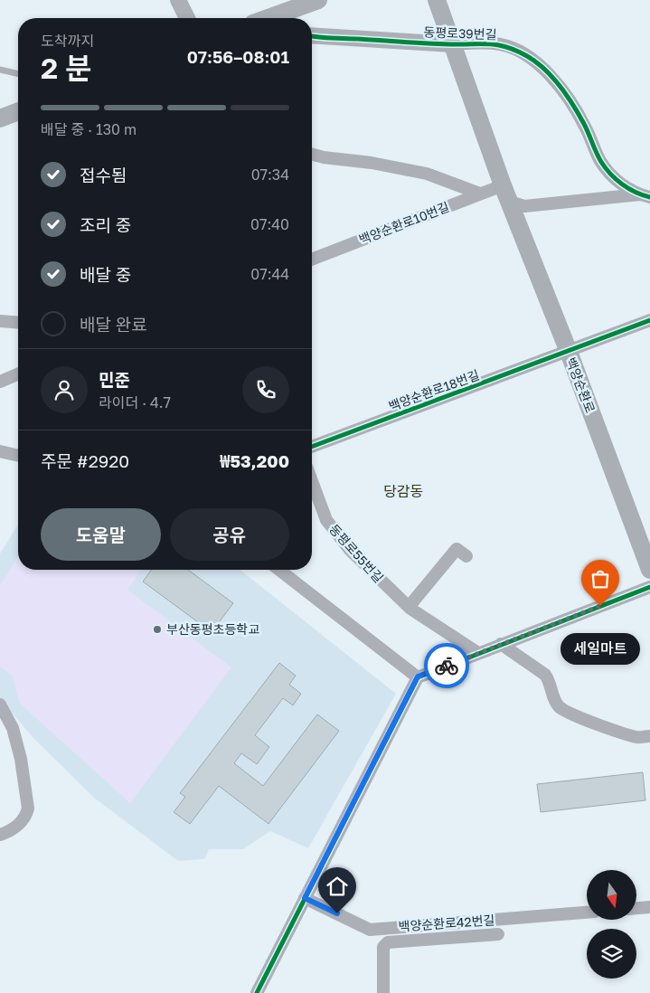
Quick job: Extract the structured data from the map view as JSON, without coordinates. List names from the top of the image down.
{
  "streets": {
    "main road": ["백양순환로"],
    "street": [
      "동평로39번길",
      "백양순환로10번길",
      "백양순환로18번길",
      "동평로55번길",
      "백양순환로42번길"
    ]
  },
  "crossings": [
    ["동평로39번길", "백양순환로"],
    ["백양순환로10번길", "백양순환로"],
    ["백양순환로", "백양순환로18번길"]
  ],
  "districts": ["당감동"],
  "places": ["세일마트", "부산동평초등학교"],
  "north": "bottom",
  "page": {
    "heading": ["2 분", "도착까지", "07:56–08:01"],
    "panel": [
      "민준",
      "라이더 · 4.7",
      "주문 #2920",
      "₩53,200"
    ],
    "bar": "배달 중 · 130 m",
    "list": [
      ["접수됨", "07:34"],
      ["조리 중", "07:40"],
      ["배달 중", "07:44"],
      "배달 완료"
    ],
    "buttons": ["도움말", "공유"],
    "bubble": "세일마트"
  }
}
